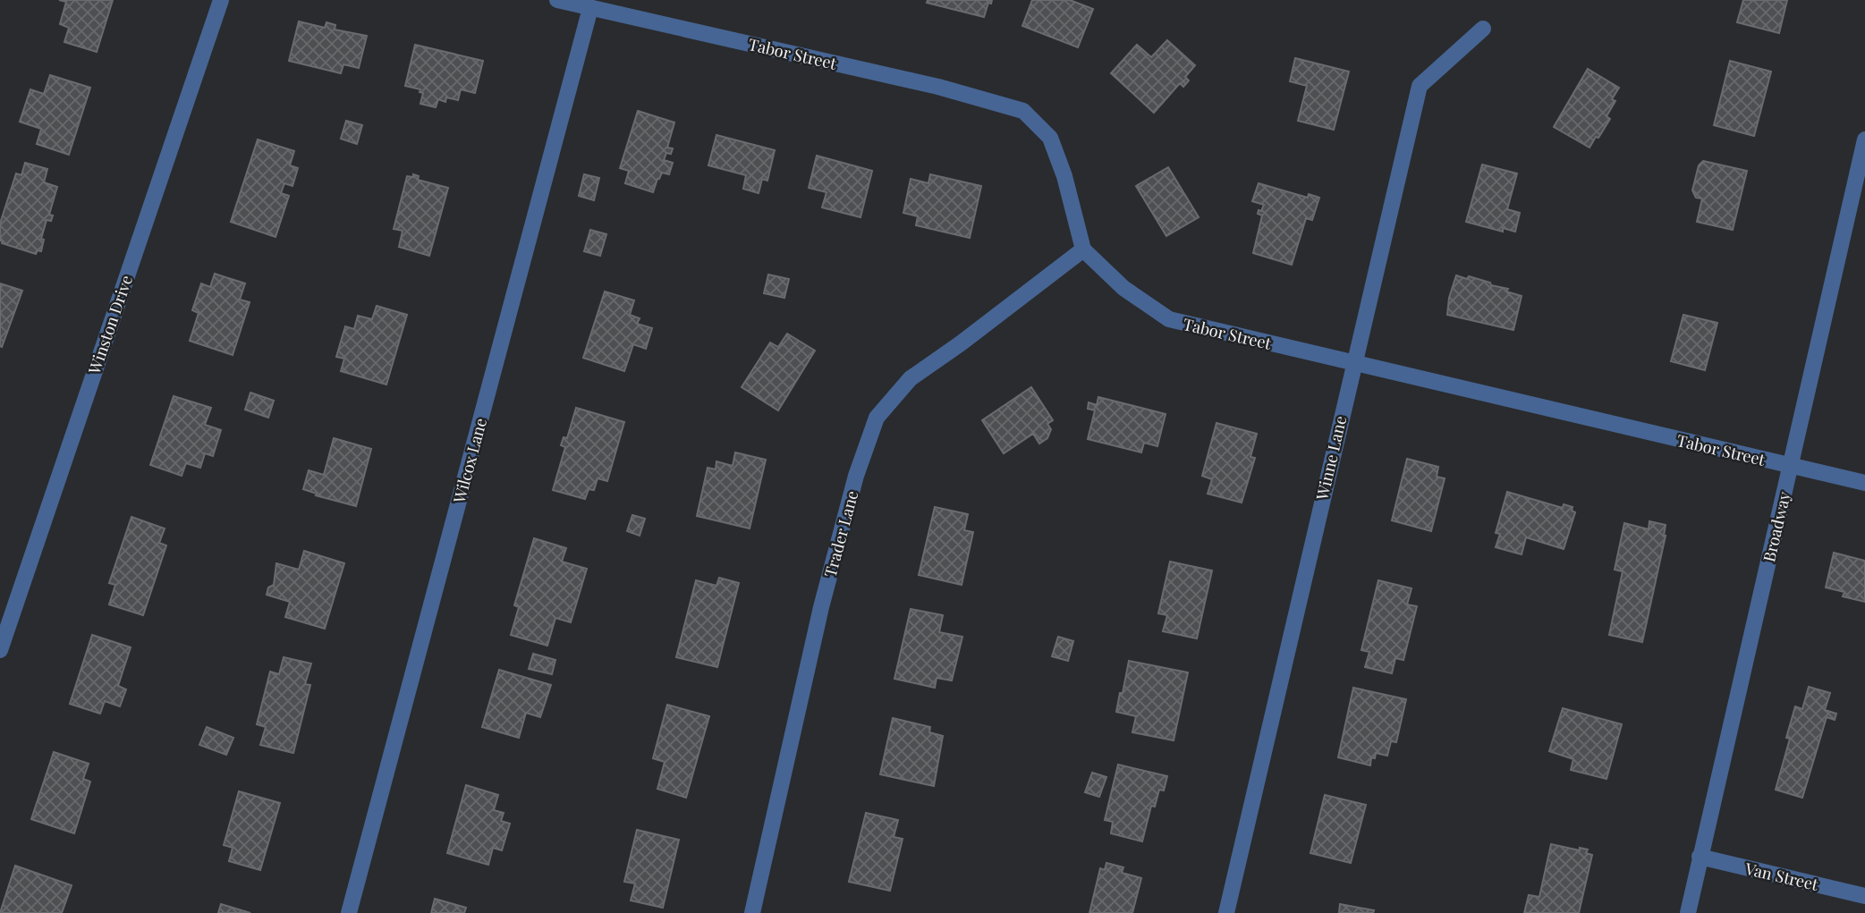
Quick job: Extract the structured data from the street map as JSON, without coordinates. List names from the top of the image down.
{
  "streets": {
    "street": [
      "Tabor Street",
      "Winston Drive",
      "Winne Lane",
      "Wilcox Lane",
      "Broadway",
      "Trader Lane",
      "Van Street"
    ]
  },
  "crossings": [
    ["Tabor Street", "Winne Lane"],
    ["Tabor Street", "Wilcox Lane"],
    ["Tabor Street", "Broadway"],
    ["Tabor Street", "Trader Lane"],
    ["Broadway", "Van Street"]
  ]
}
